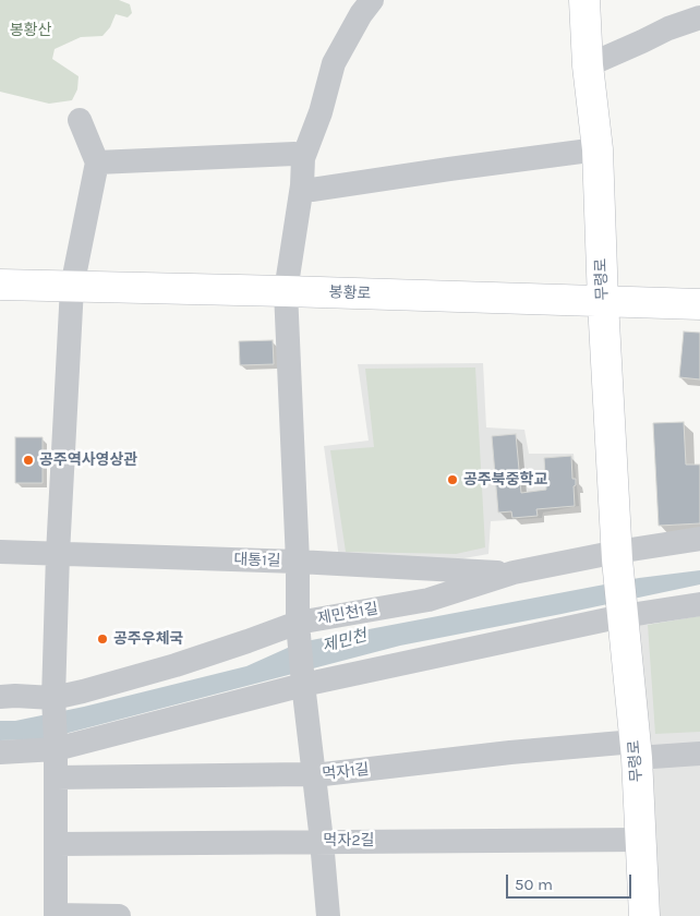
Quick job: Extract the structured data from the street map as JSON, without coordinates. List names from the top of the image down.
{
  "streets": {
    "main road": ["무령로", "봉황로"],
    "street": [
      "대통1길",
      "제민천1길",
      "먹자1길",
      "먹자2길"
    ]
  },
  "crossings": [
    ["무령로", "봉황로"],
    ["무령로", "제민천1길"],
    ["무령로", "먹자1길"],
    ["무령로", "먹자2길"],
    ["대통1길", "제민천1길"]
  ],
  "water": ["제민천"],
  "parks": ["봉황산"],
  "places": ["공주역사영상관", "공주북중학교", "공주우체국"],
  "scale_bar": "50 m"
}
